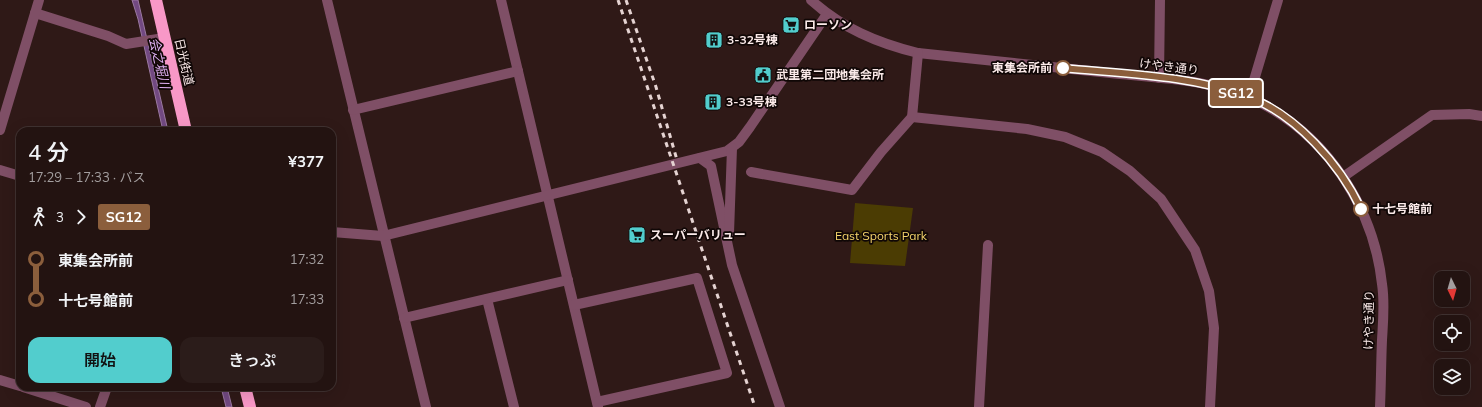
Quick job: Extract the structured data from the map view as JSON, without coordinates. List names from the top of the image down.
{
  "streets": {
    "highway": ["日光街道"],
    "street": ["けやき通り"]
  },
  "water": ["会之堀川"],
  "parks": ["East Sports Park"],
  "places": {
    "supermarket": ["ローソン", "スーパーバリュー"],
    "building": ["3-32号棟", "3-33号棟"],
    "other": ["東集会所前", "十七号館前"],
    "public building": ["武里第二団地集会所"]
  },
  "lines": ["bus line SG12"],
  "north": "bottom",
  "page": {
    "on_map": "SG12",
    "heading": ["4 分", "17:29 – 17:33 · バス", "¥377"],
    "legs": ["3", "SG12"],
    "list": [
      {
        "name": "東集会所前",
        "value": "17:32"
      },
      {
        "name": "十七号館前",
        "value": "17:33"
      }
    ],
    "buttons": ["開始", "きっぷ"]
  }
}
